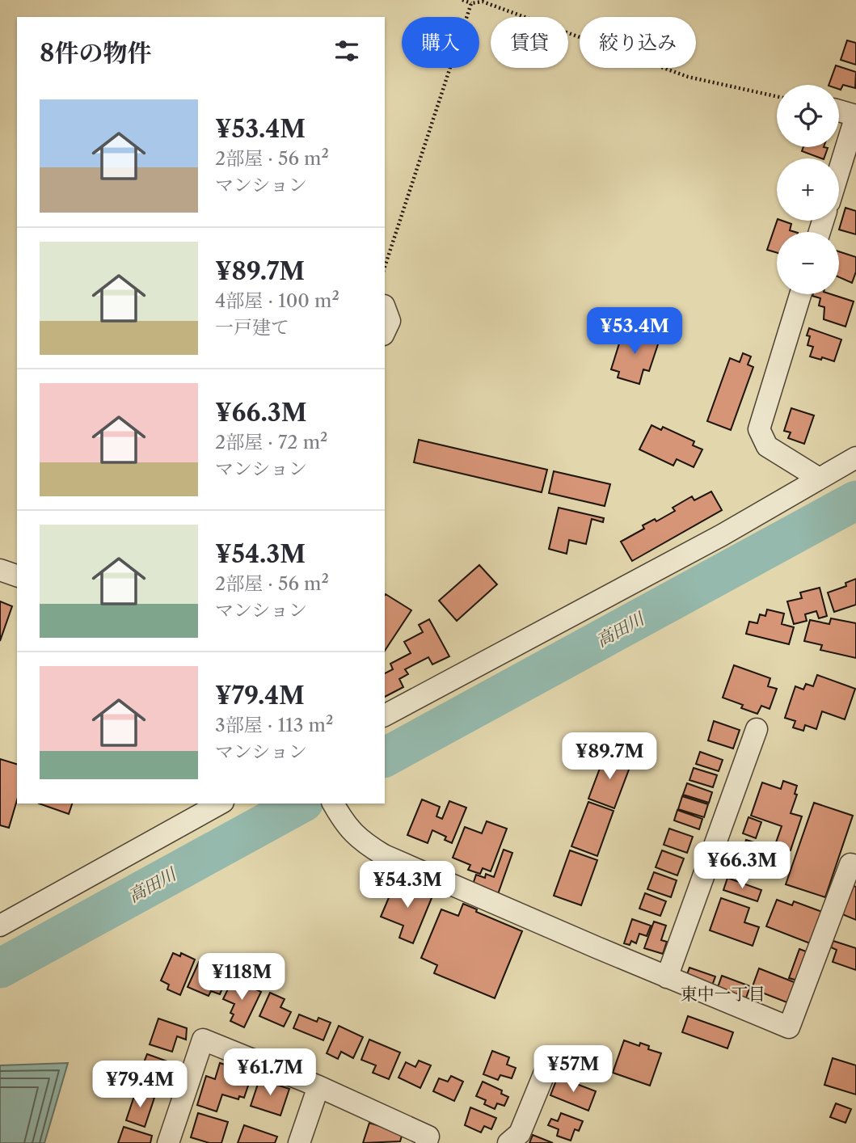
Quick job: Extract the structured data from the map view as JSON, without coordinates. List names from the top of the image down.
{
  "districts": ["東中一丁目"],
  "water": ["高田川"],
  "page": {
    "chip": ["購入", "賃貸", "絞り込み"],
    "heading": "8件の物件",
    "map_buttons": ["+", "−"],
    "list": [
      {
        "name": "¥53.4M",
        "note": "2部屋 · 56 m² · マンション"
      },
      {
        "name": "¥89.7M",
        "note": "4部屋 · 100 m² · 一戸建て"
      },
      {
        "name": "¥66.3M",
        "note": "2部屋 · 72 m² · マンション"
      },
      {
        "name": "¥54.3M",
        "note": "2部屋 · 56 m² · マンション"
      },
      {
        "name": "¥79.4M",
        "note": "3部屋 · 113 m² · マンション"
      }
    ],
    "price": [
      "¥53.4M",
      "¥89.7M",
      "¥66.3M",
      "¥54.3M",
      "¥118M",
      "¥57M",
      "¥61.7M",
      "¥79.4M"
    ]
  }
}
